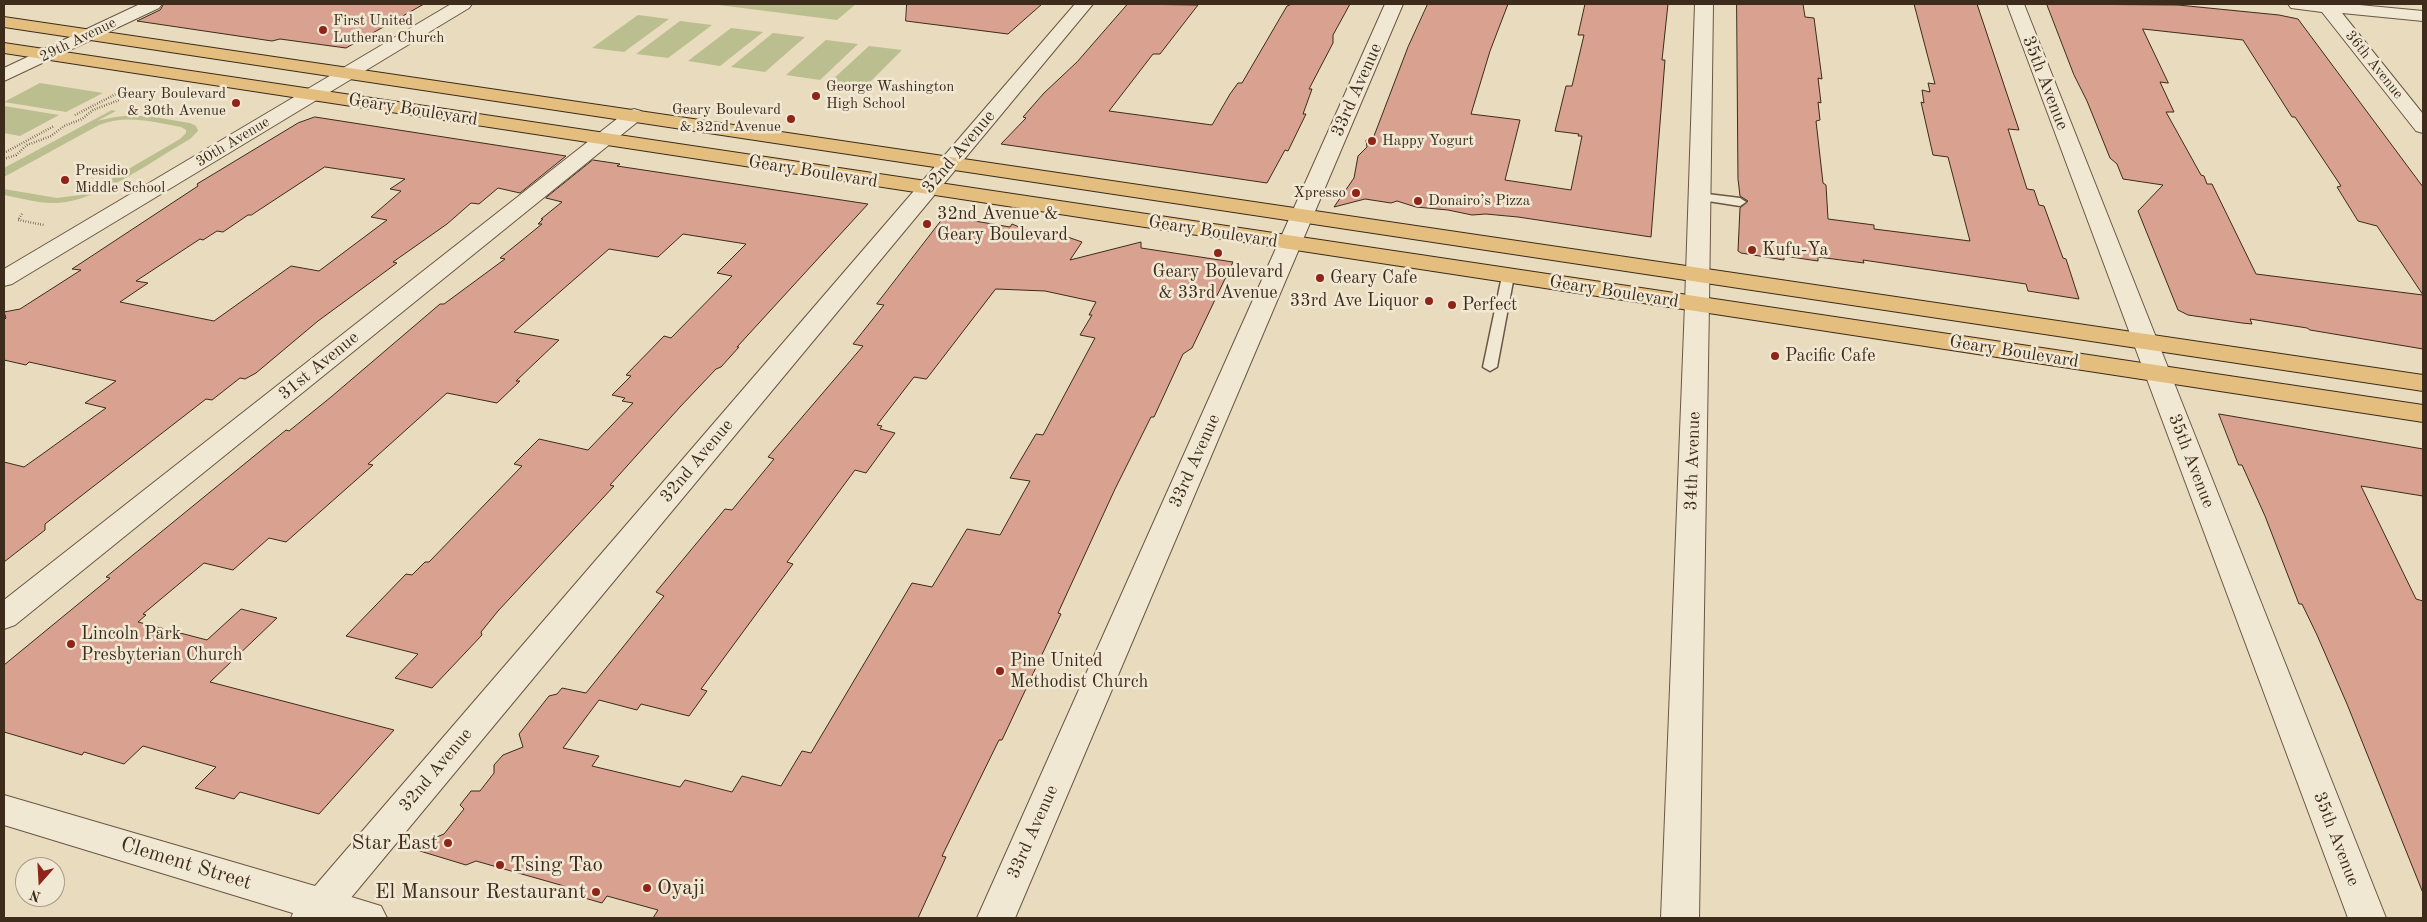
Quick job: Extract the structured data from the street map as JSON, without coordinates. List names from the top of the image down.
{
  "streets": {
    "main road": ["Geary Boulevard"],
    "street": [
      "29th Avenue",
      "36th Avenue",
      "35th Avenue",
      "33rd Avenue",
      "30th Avenue",
      "32nd Avenue",
      "31st Avenue",
      "34th Avenue",
      "Clement Street"
    ]
  },
  "crossings": [
    ["29th Avenue", "Geary Boulevard"],
    ["35th Avenue", "Geary Boulevard"],
    ["33rd Avenue", "Geary Boulevard"],
    ["Geary Boulevard", "30th Avenue"],
    ["Geary Boulevard", "32nd Avenue"],
    ["Geary Boulevard", "31st Avenue"],
    ["Geary Boulevard", "34th Avenue"],
    ["32nd Avenue", "Clement Street"]
  ],
  "places": [
    "First United Lutheran Church",
    "George Washington High School",
    "Geary Boulevard & 30th Avenue",
    "Geary Boulevard & 32nd Avenue",
    "Happy Yogurt",
    "Presidio Middle School",
    "Xpresso",
    "Donairo’s Pizza",
    "32nd Avenue & Geary Boulevard",
    "Kufu-Ya",
    "Geary Boulevard & 33rd Avenue",
    "Geary Cafe",
    "33rd Ave Liquor",
    "Perfect",
    "Pacific Cafe",
    "Lincoln Park Presbyterian Church",
    "Pine United Methodist Church",
    "Star East",
    "Tsing Tao",
    "Oyaji",
    "El Mansour Restaurant"
  ],
  "north": "bottom"
}
